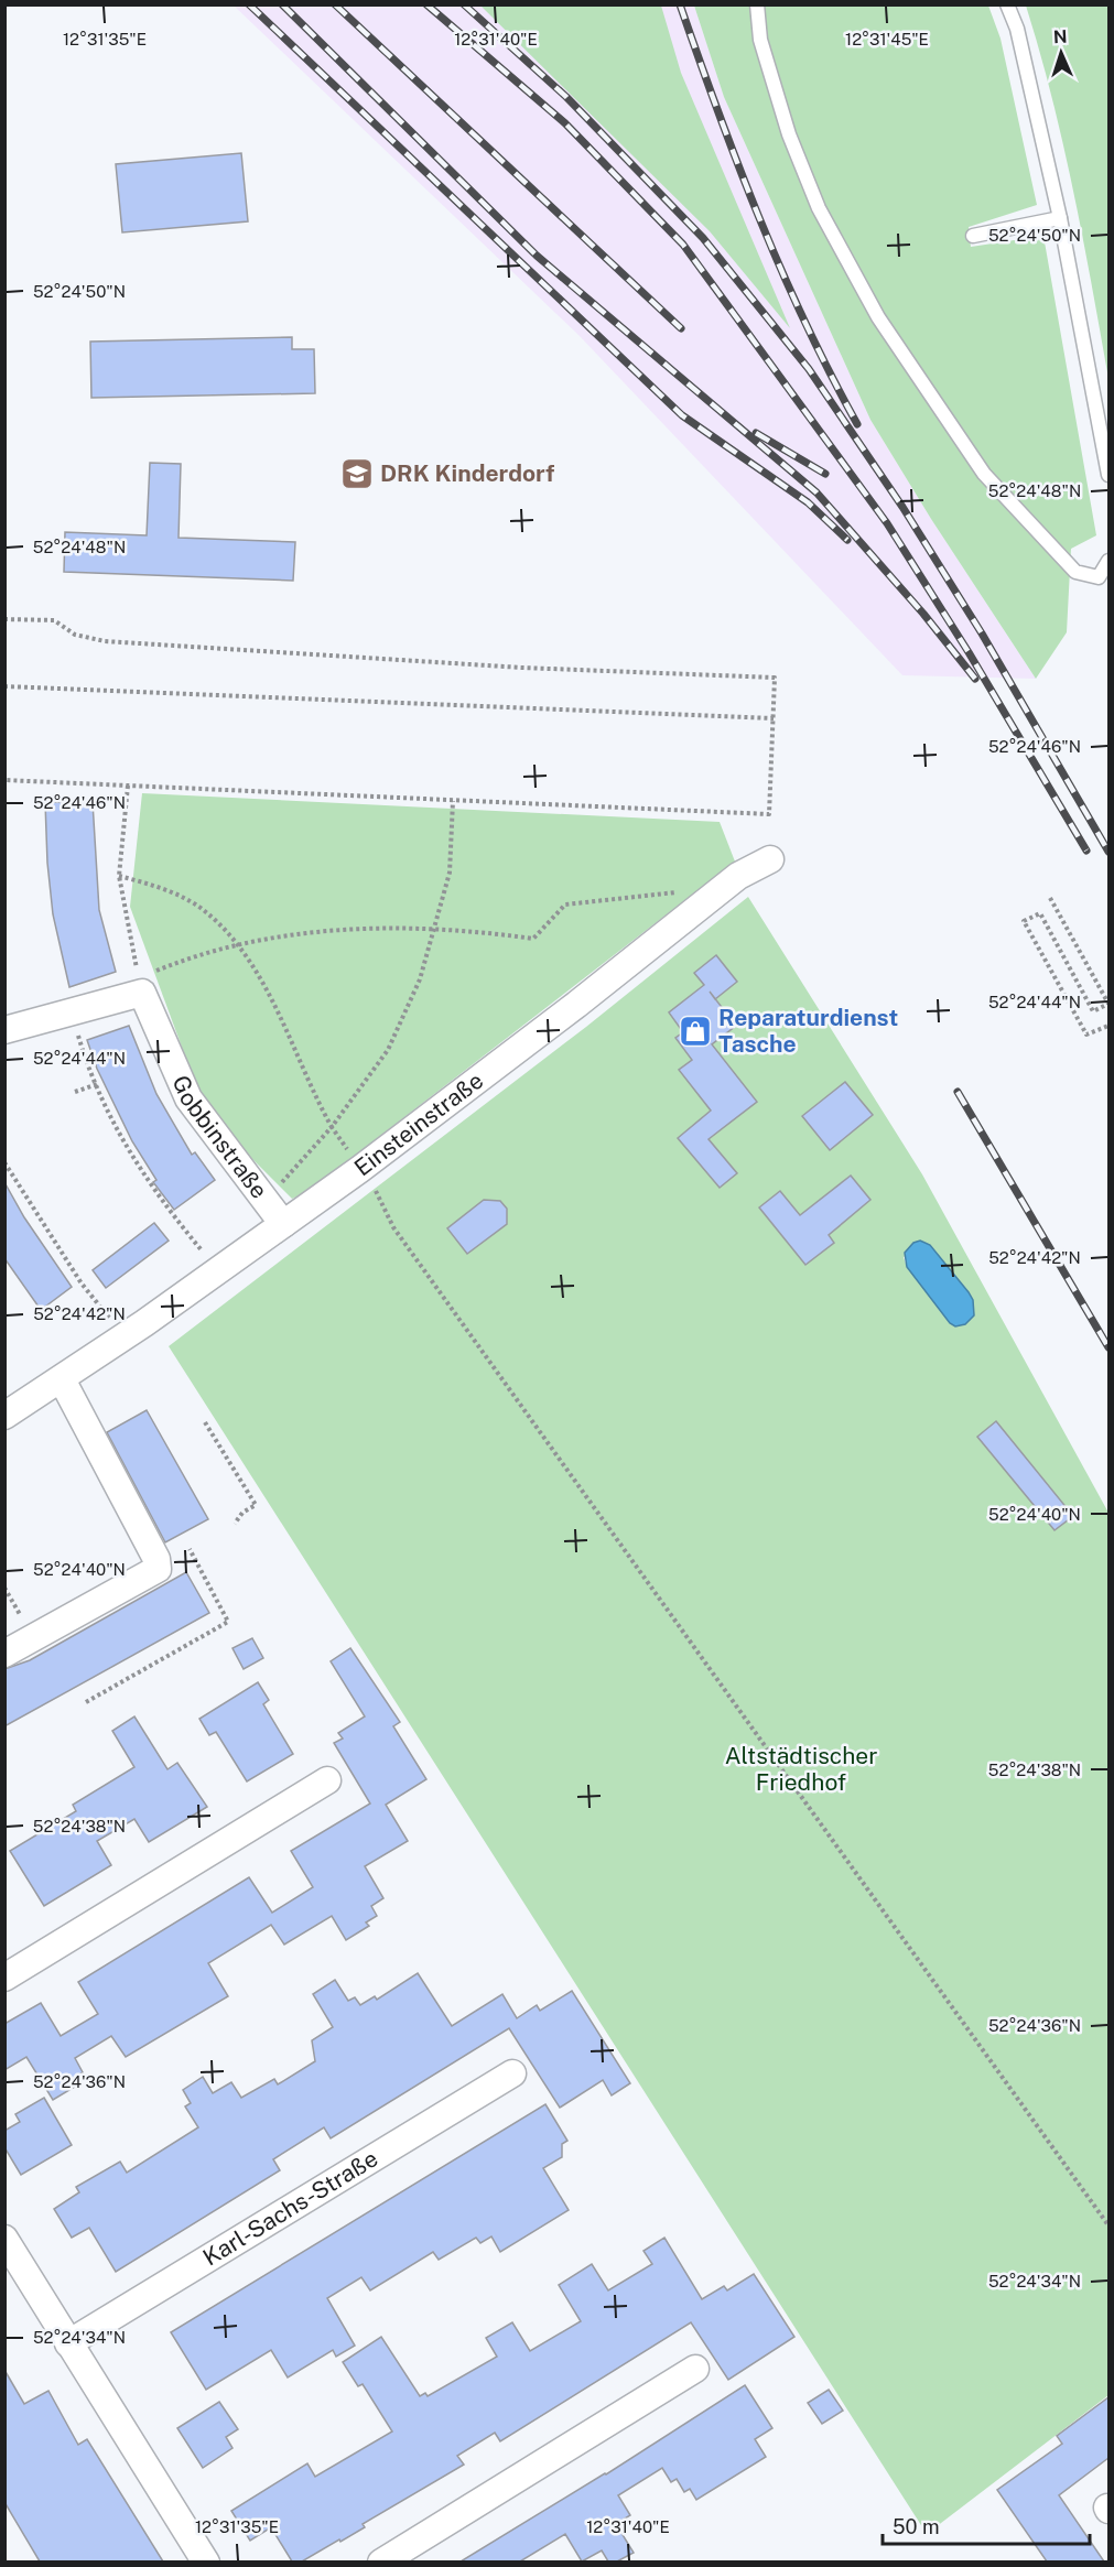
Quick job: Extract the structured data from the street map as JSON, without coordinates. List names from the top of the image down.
{
  "streets": {
    "street": ["Einsteinstraße", "Gobbinstraße", "Karl-Sachs-Straße"]
  },
  "crossings": [
    ["Einsteinstraße", "Gobbinstraße"]
  ],
  "parks": ["Altstädtischer Friedhof"],
  "places": {
    "school or university": ["DRK Kinderdorf"],
    "shop": ["Reparaturdienst Tasche"]
  },
  "scale_bar": "50 m",
  "north": "top",
  "coordinates": [
    "12°31'35\"E",
    "12°31'40\"E",
    "12°31'45\"E",
    "52°24'50\"N",
    "52°24'48\"N",
    "52°24'46\"N",
    "52°24'44\"N",
    "52°24'42\"N",
    "52°24'40\"N",
    "52°24'38\"N",
    "52°24'36\"N",
    "52°24'34\"N"
  ]
}
